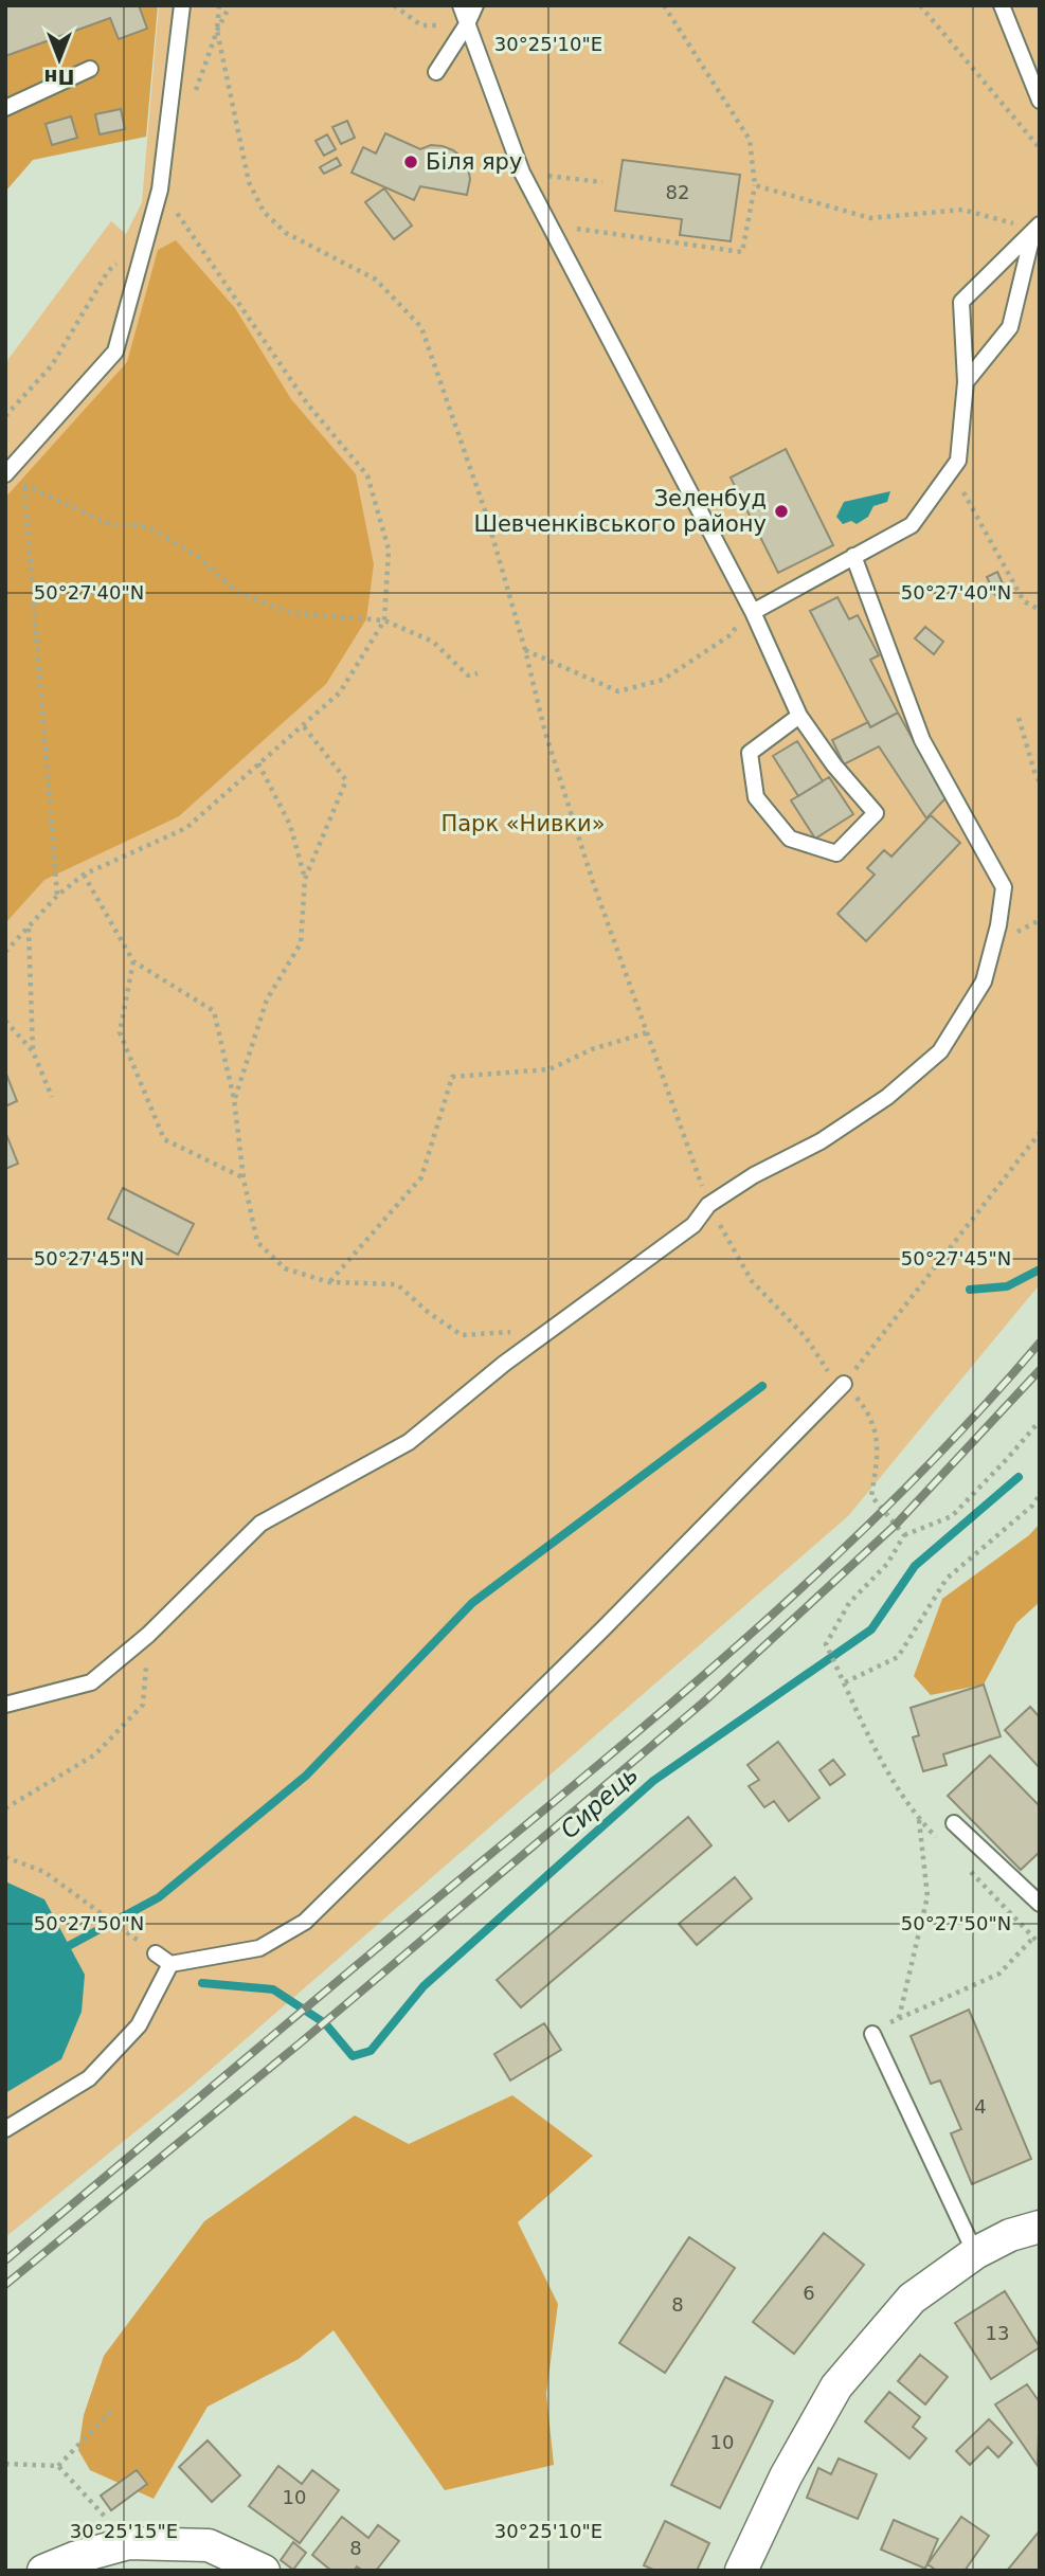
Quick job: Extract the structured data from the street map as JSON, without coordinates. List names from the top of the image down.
{
  "water": ["Сирець"],
  "parks": ["Парк «Нивки»"],
  "places": ["Біля яру", "Зеленбуд Шевченківського району"],
  "house_numbers": [
    "82",
    "4",
    "6",
    "8",
    "13",
    "10",
    "10",
    "8"
  ],
  "north": "bottom",
  "coordinates": [
    "30°25'10\"E",
    "50°27'40\"N",
    "50°27'45\"N",
    "50°27'50\"N",
    "30°25'15\"E"
  ]
}
